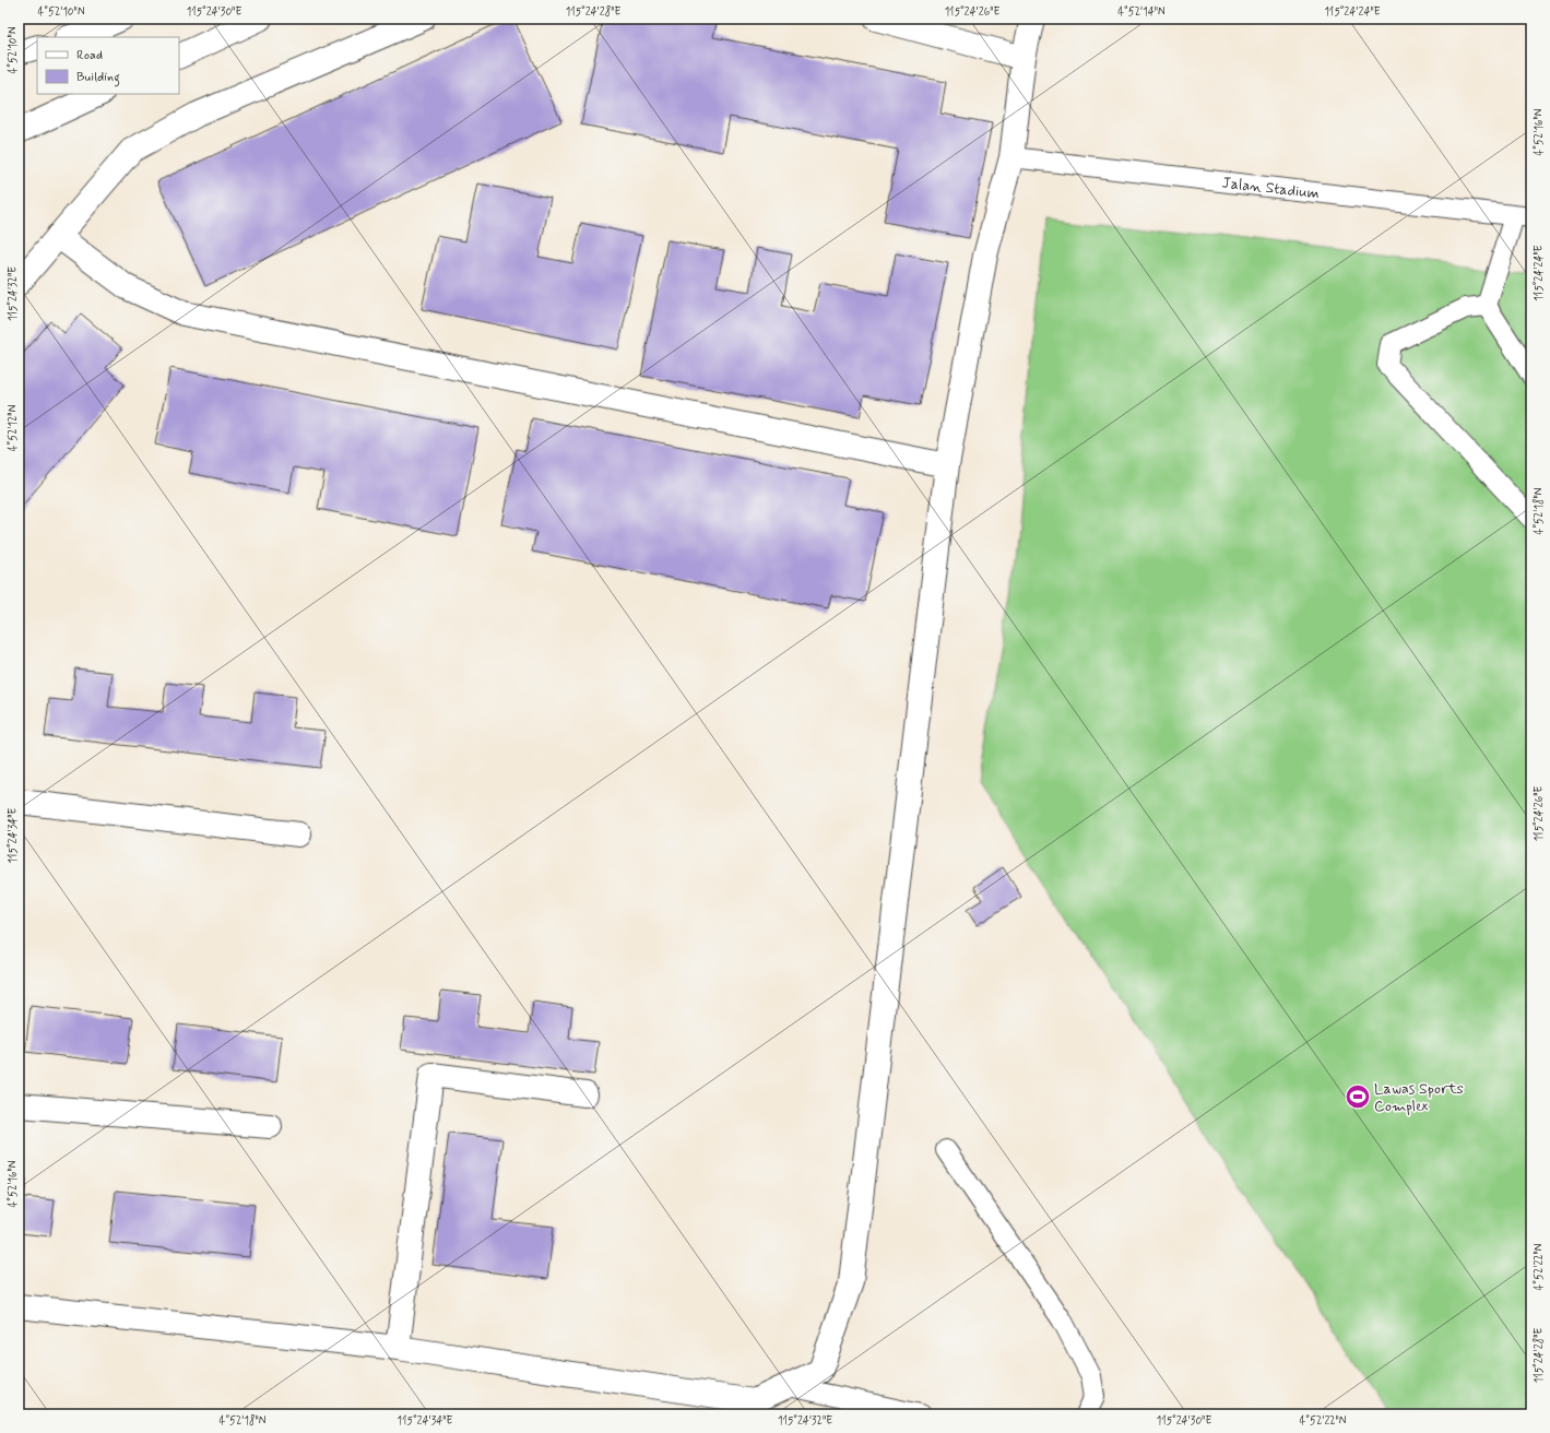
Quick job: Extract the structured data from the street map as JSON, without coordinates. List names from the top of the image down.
{
  "streets": {
    "lane": ["Jalan Stadium"]
  },
  "places": {
    "sports": ["Lawas Sports Complex"]
  },
  "legend": ["Road", "Building"],
  "coordinates": [
    "4°52'10\"N",
    "115°24'30\"E",
    "115°24'28\"E",
    "115°24'26\"E",
    "4°52'14\"N",
    "115°24'24\"E",
    "4°52'16\"N",
    "115°24'32\"E",
    "4°52'12\"N",
    "4°52'18\"N",
    "115°24'34\"E",
    "4°52'22\"N"
  ]
}
